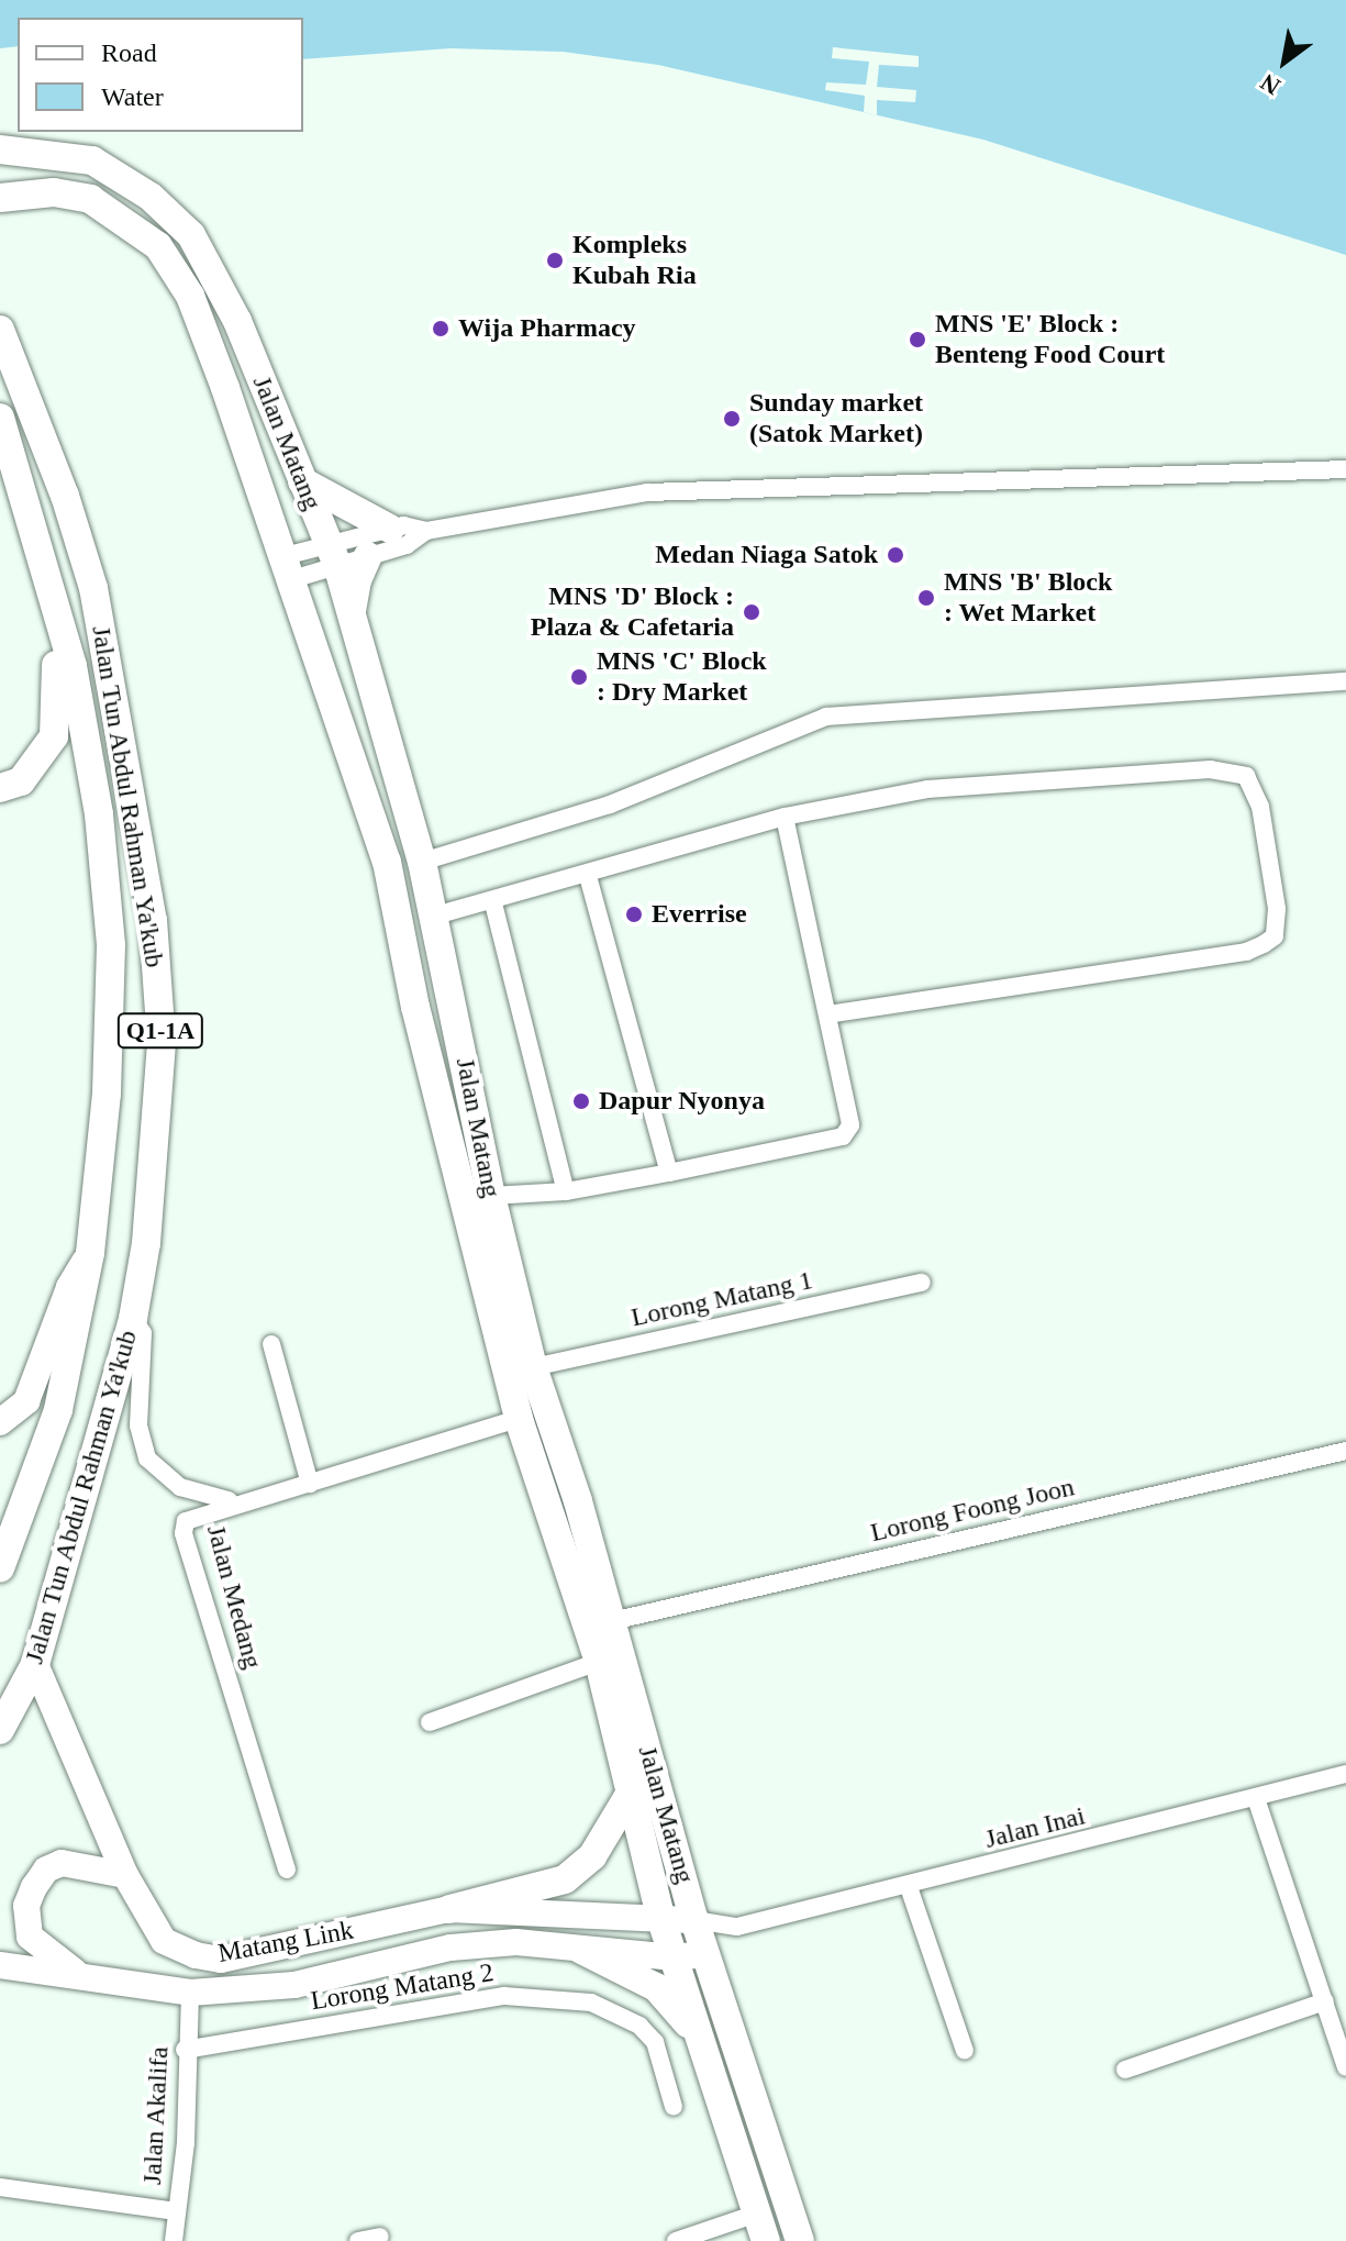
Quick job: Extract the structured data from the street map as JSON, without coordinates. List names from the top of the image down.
{
  "streets": {
    "main road": ["Jalan Matang", "Jalan Tun Abdul Rahman Ya'kub", "Q1-1A"],
    "street": [
      "Lorong Matang 1",
      "Lorong Foong Joon",
      "Jalan Medang",
      "Jalan Inai",
      "Matang Link",
      "Lorong Matang 2",
      "Jalan Akalifa"
    ]
  },
  "crossings": [
    ["Jalan Matang", "Lorong Matang 1"],
    ["Jalan Matang", "Lorong Foong Joon"],
    ["Jalan Matang", "Jalan Medang"],
    ["Jalan Matang", "Matang Link"],
    ["Jalan Tun Abdul Rahman Ya'kub", "Matang Link"],
    ["Matang Link", "Jalan Akalifa"],
    ["Lorong Matang 2", "Jalan Akalifa"]
  ],
  "places": [
    "Kompleks Kubah Ria",
    "Wija Pharmacy",
    "MNS 'E' Block : Benteng Food Court",
    "Sunday market (Satok Market)",
    "Medan Niaga Satok",
    "MNS 'B' Block : Wet Market",
    "MNS 'D' Block : Plaza & Cafetaria",
    "MNS 'C' Block : Dry Market",
    "Everrise",
    "Dapur Nyonya"
  ],
  "legend": ["Road", "Water"],
  "north": "bottom left"
}
